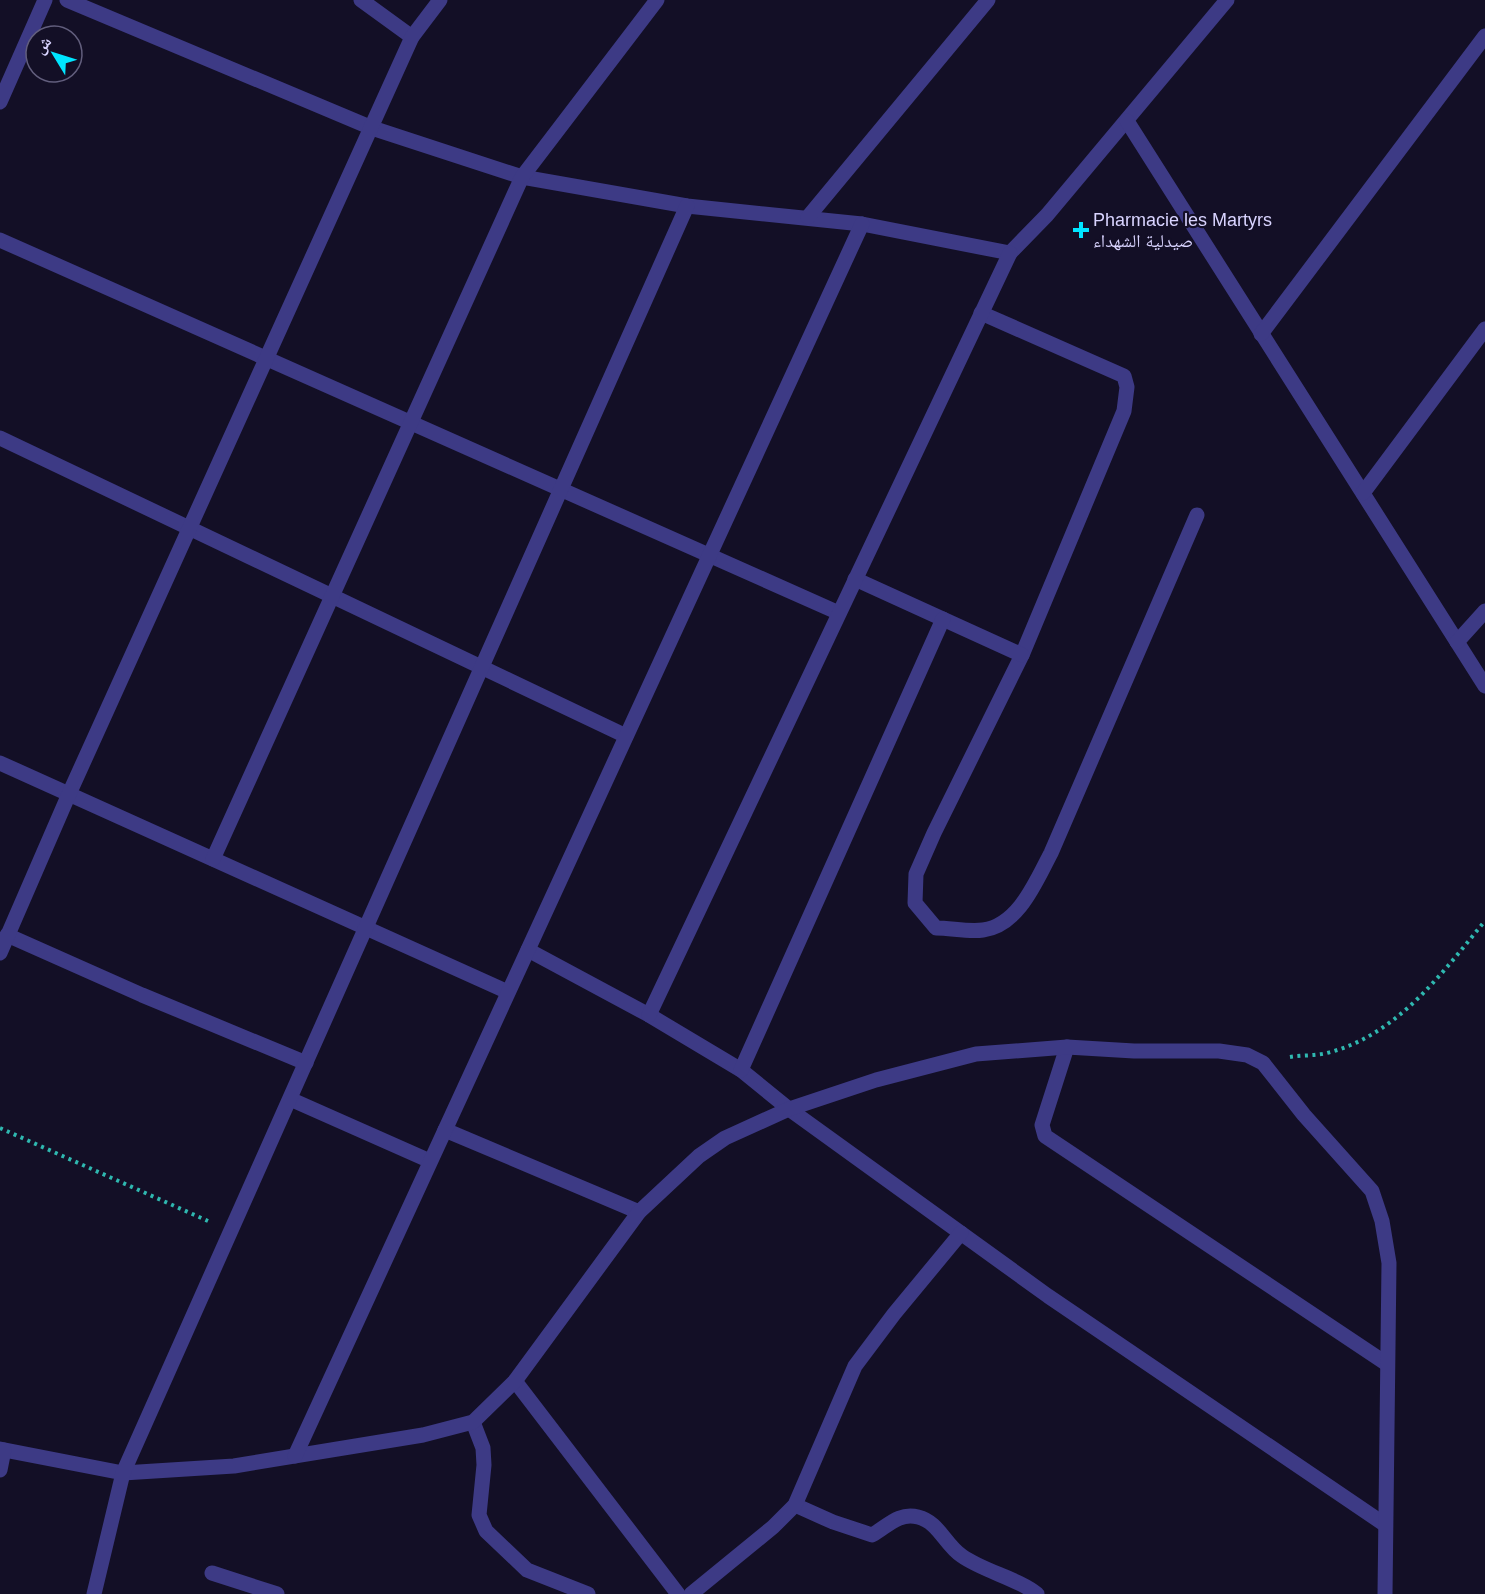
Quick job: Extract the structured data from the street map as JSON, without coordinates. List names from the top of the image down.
{
  "places": {
    "health": ["Pharmacie les Martyrs صيدلية الشهداء"]
  },
  "north": "top left"
}
